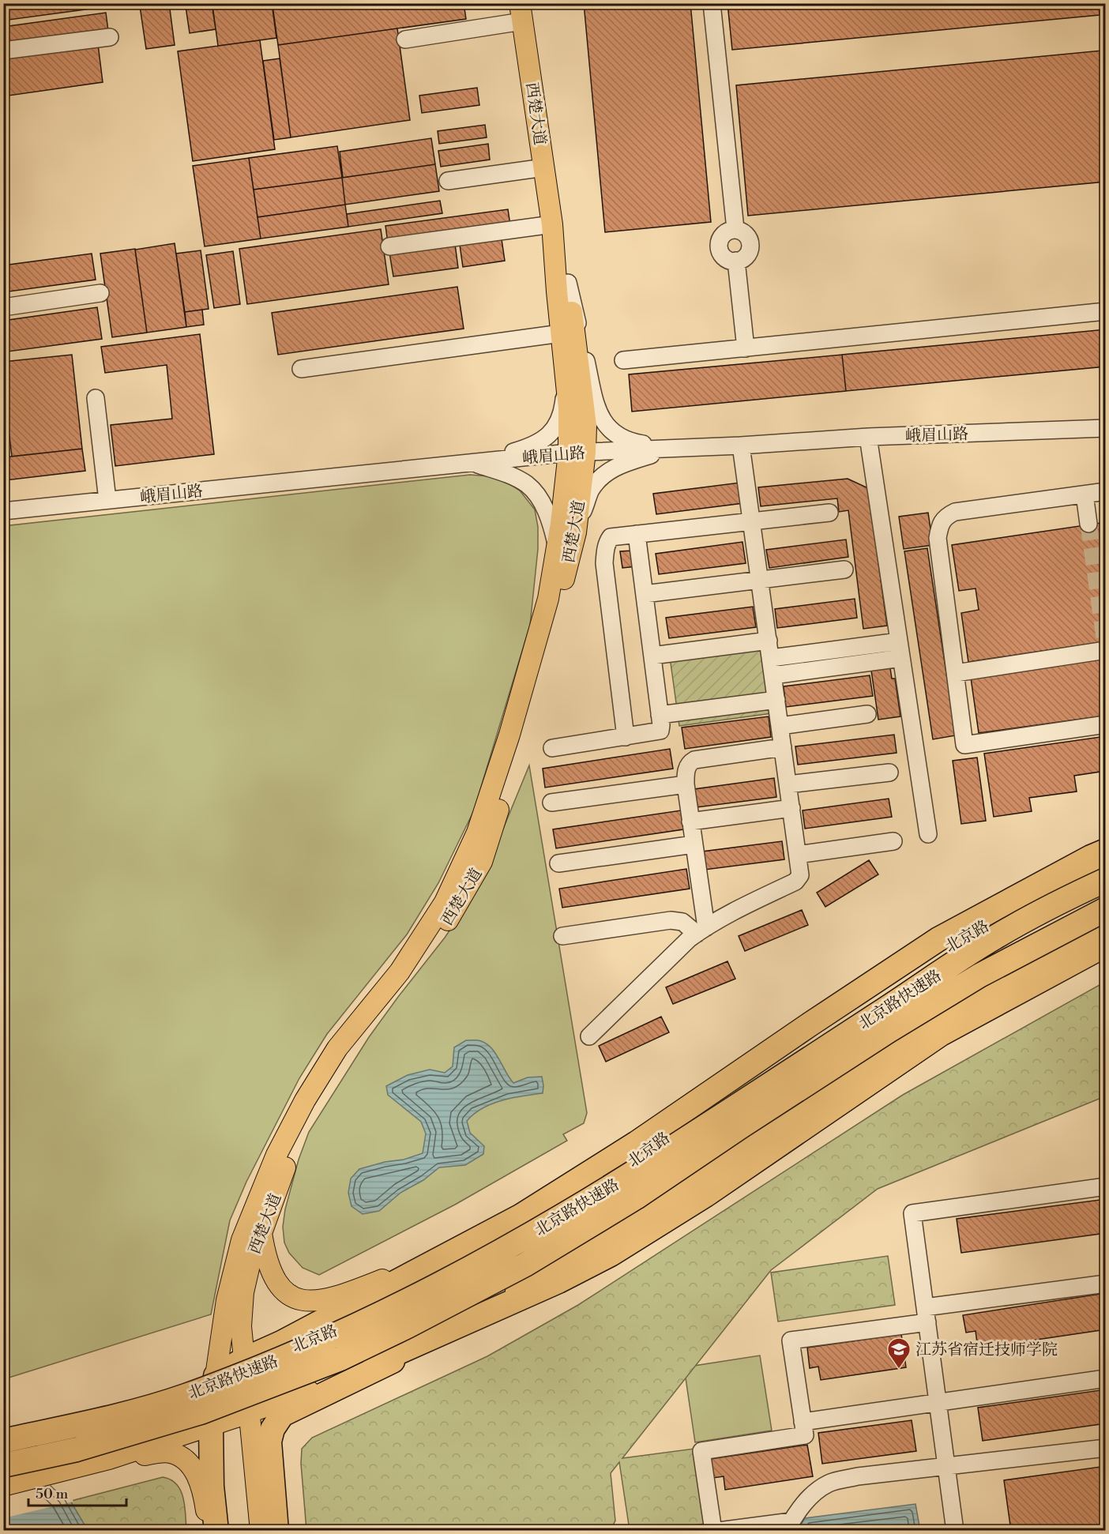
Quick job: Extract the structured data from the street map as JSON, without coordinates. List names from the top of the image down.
{
  "streets": {
    "highway": ["西楚大道", "北京路快速路"],
    "main road": ["北京路"],
    "street": ["峨眉山路"]
  },
  "crossings": [
    ["西楚大道", "峨眉山路"],
    ["西楚大道", "北京路"]
  ],
  "places": {
    "school or university": ["江苏省宿迁技师学院"]
  },
  "scale_bar": "50 m"
}
